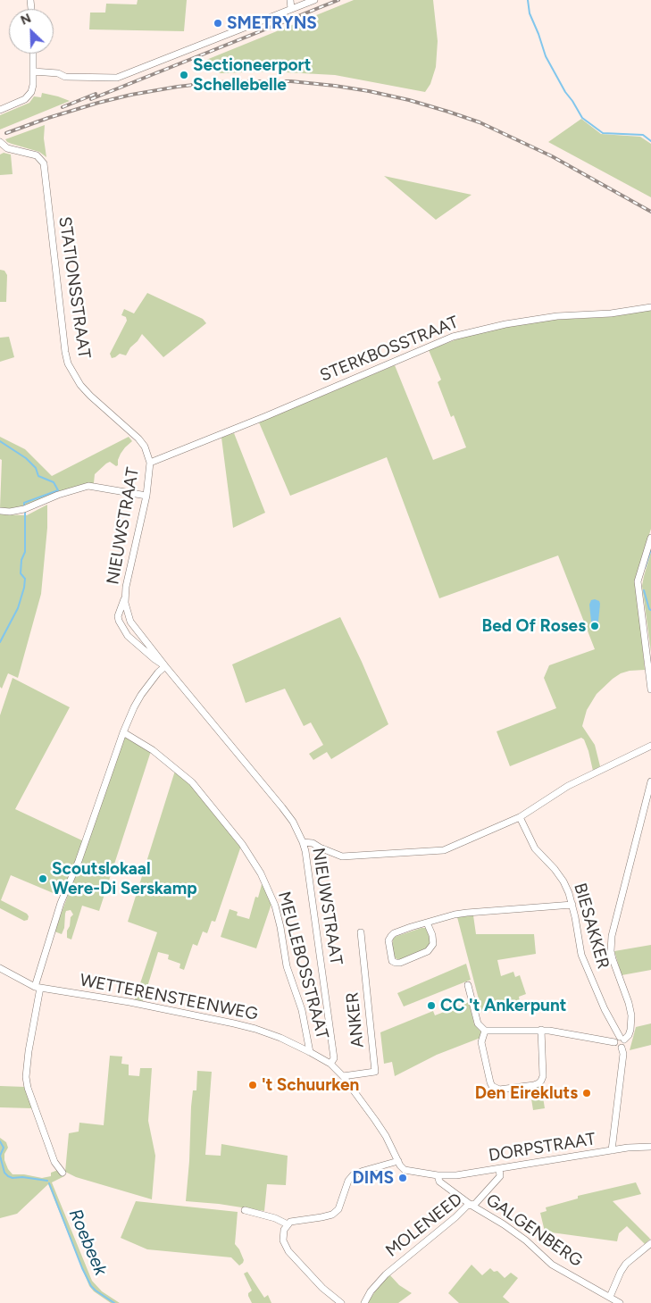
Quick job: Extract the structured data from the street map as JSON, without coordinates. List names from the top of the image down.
{
  "streets": {
    "street": [
      "STATIONSSTRAAT",
      "STERKBOSSTRAAT",
      "NIEUWSTRAAT",
      "BIESAKKER",
      "MEULEBOSSTRAAT",
      "WETTERENSTEENWEG",
      "ANKER",
      "DORPSTRAAT",
      "MOLENEED",
      "GALGENBERG"
    ]
  },
  "crossings": [
    ["STATIONSSTRAAT", "STERKBOSSTRAAT"],
    ["STATIONSSTRAAT", "NIEUWSTRAAT"],
    ["STERKBOSSTRAAT", "NIEUWSTRAAT"],
    ["NIEUWSTRAAT", "WETTERENSTEENWEG"],
    ["NIEUWSTRAAT", "ANKER"],
    ["MEULEBOSSTRAAT", "WETTERENSTEENWEG"],
    ["WETTERENSTEENWEG", "ANKER"],
    ["ANKER", "DORPSTRAAT"],
    ["ANKER", "GALGENBERG"],
    ["DORPSTRAAT", "MOLENEED"],
    ["DORPSTRAAT", "GALGENBERG"],
    ["MOLENEED", "GALGENBERG"]
  ],
  "water": ["Roebeek"],
  "places": [
    "SMETRYNS",
    "Sectioneerport Schellebelle",
    "Bed Of Roses",
    "Scoutslokaal Were-Di Serskamp",
    "CC 't Ankerpunt",
    "'t Schuurken",
    "Den Eirekluts",
    "DIMS"
  ],
  "north": "top left"
}
